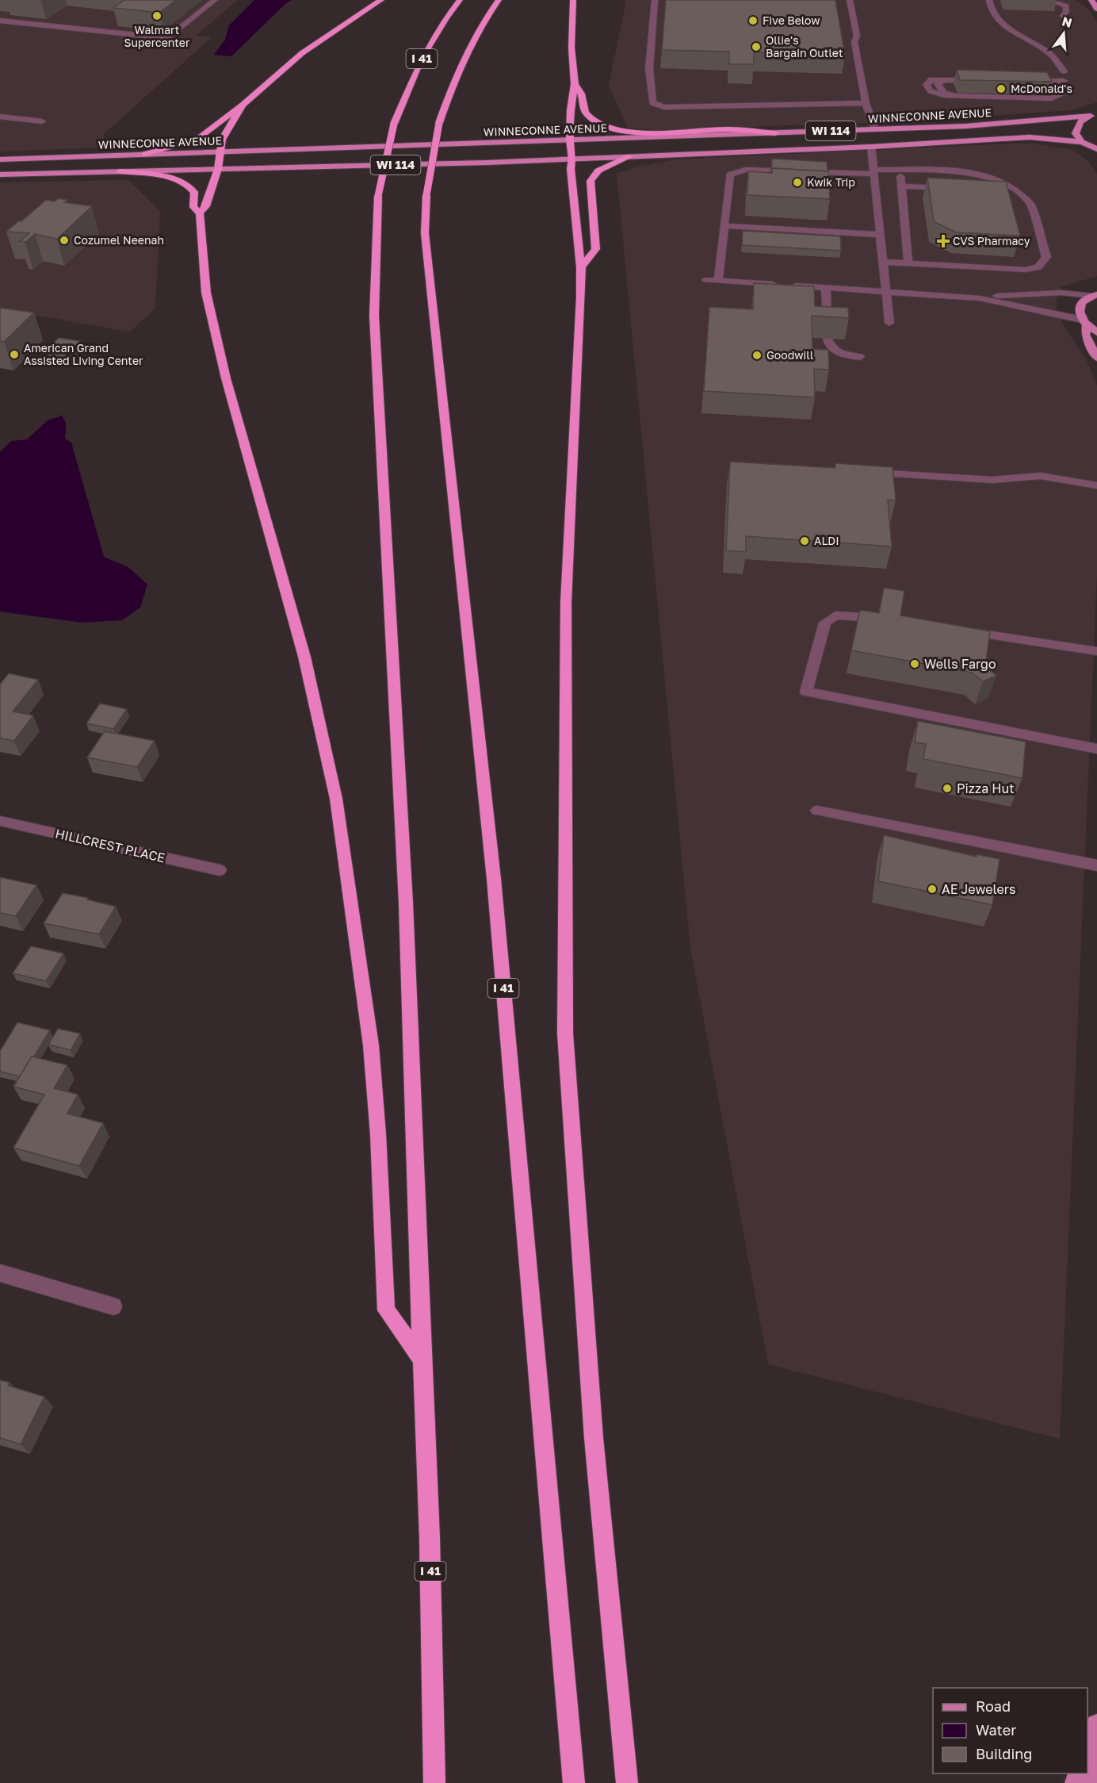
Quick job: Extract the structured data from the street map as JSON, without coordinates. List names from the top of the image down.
{
  "streets": {
    "highway": ["I 41"],
    "main road": ["WINNECONNE AVENUE", "WI 114"],
    "street": ["HILLCREST PLACE"]
  },
  "places": {
    "other": [
      "Walmart Supercenter",
      "Five Below",
      "Ollie's Bargain Outlet",
      "McDonald's",
      "Kwik Trip",
      "Cozumel Neenah",
      "American Grand Assisted Living Center",
      "Goodwill",
      "ALDI",
      "Wells Fargo",
      "Pizza Hut",
      "AE Jewelers"
    ],
    "health": ["CVS Pharmacy"]
  },
  "legend": ["Road", "Water", "Building"],
  "north": "top"
}
